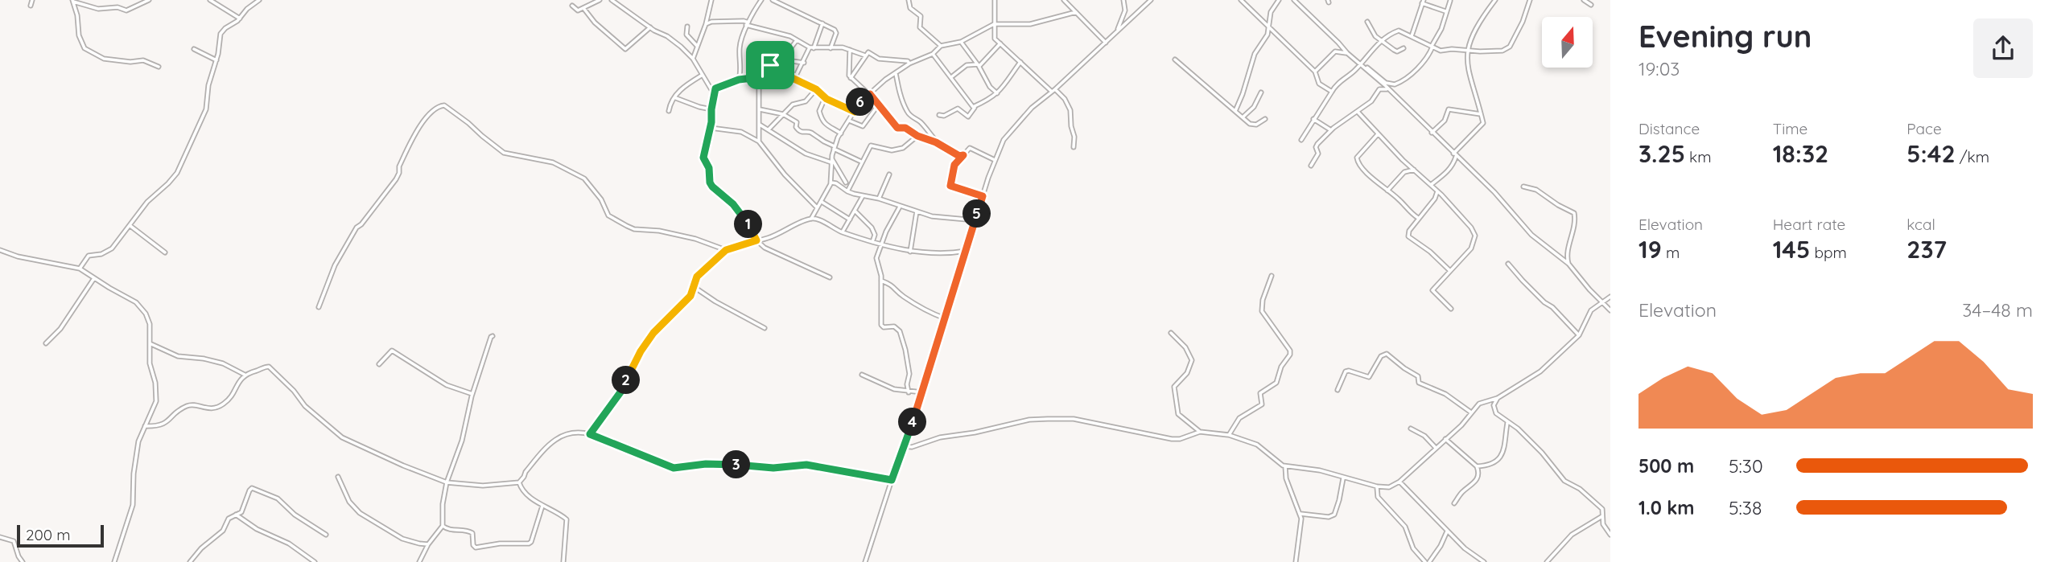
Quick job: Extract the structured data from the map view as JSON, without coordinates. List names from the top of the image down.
{
  "scale_bar": "200 m",
  "north": "top",
  "page": {
    "heading": ["Evening run", "19:03"],
    "pins": [
      "6",
      "5",
      "1",
      "2",
      "4",
      "3"
    ],
    "stats": [
      ["Distance", "3.25 km"],
      ["Time", "18:32"],
      ["Pace", "5:42 /km"],
      ["Elevation", "19 m"],
      ["Heart rate", "145 bpm"],
      ["kcal", "237"]
    ],
    "chart": ["Elevation", "34–48 m"],
    "list": [
      {
        "name": "500 m",
        "note": "5:30"
      },
      {
        "name": "1.0 km",
        "note": "5:38"
      }
    ],
    "scale": "200 m"
  }
}
